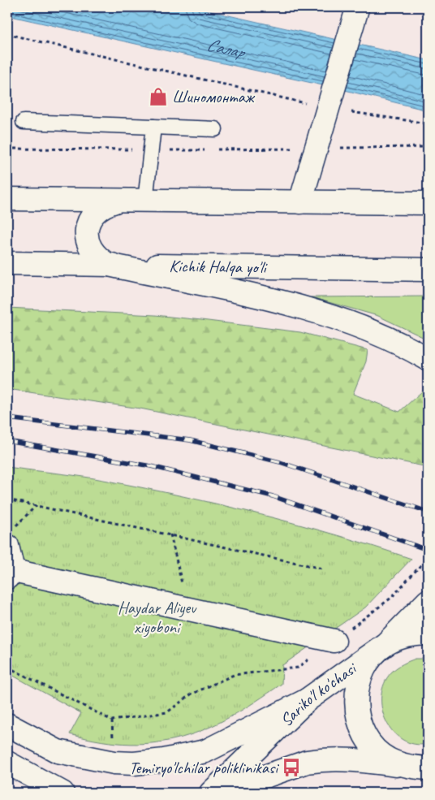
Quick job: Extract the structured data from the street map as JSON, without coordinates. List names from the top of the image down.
{
  "streets": {
    "main road": ["Kichik Halqa yo'li", "Sariko'l ko'chasi"]
  },
  "water": ["Салар"],
  "parks": ["Haydar Aliyev xiyoboni"],
  "places": {
    "shop": ["Шиномонтаж"],
    "bus stop": ["Temiryo'lchilar poliklinikasi"]
  }
}
